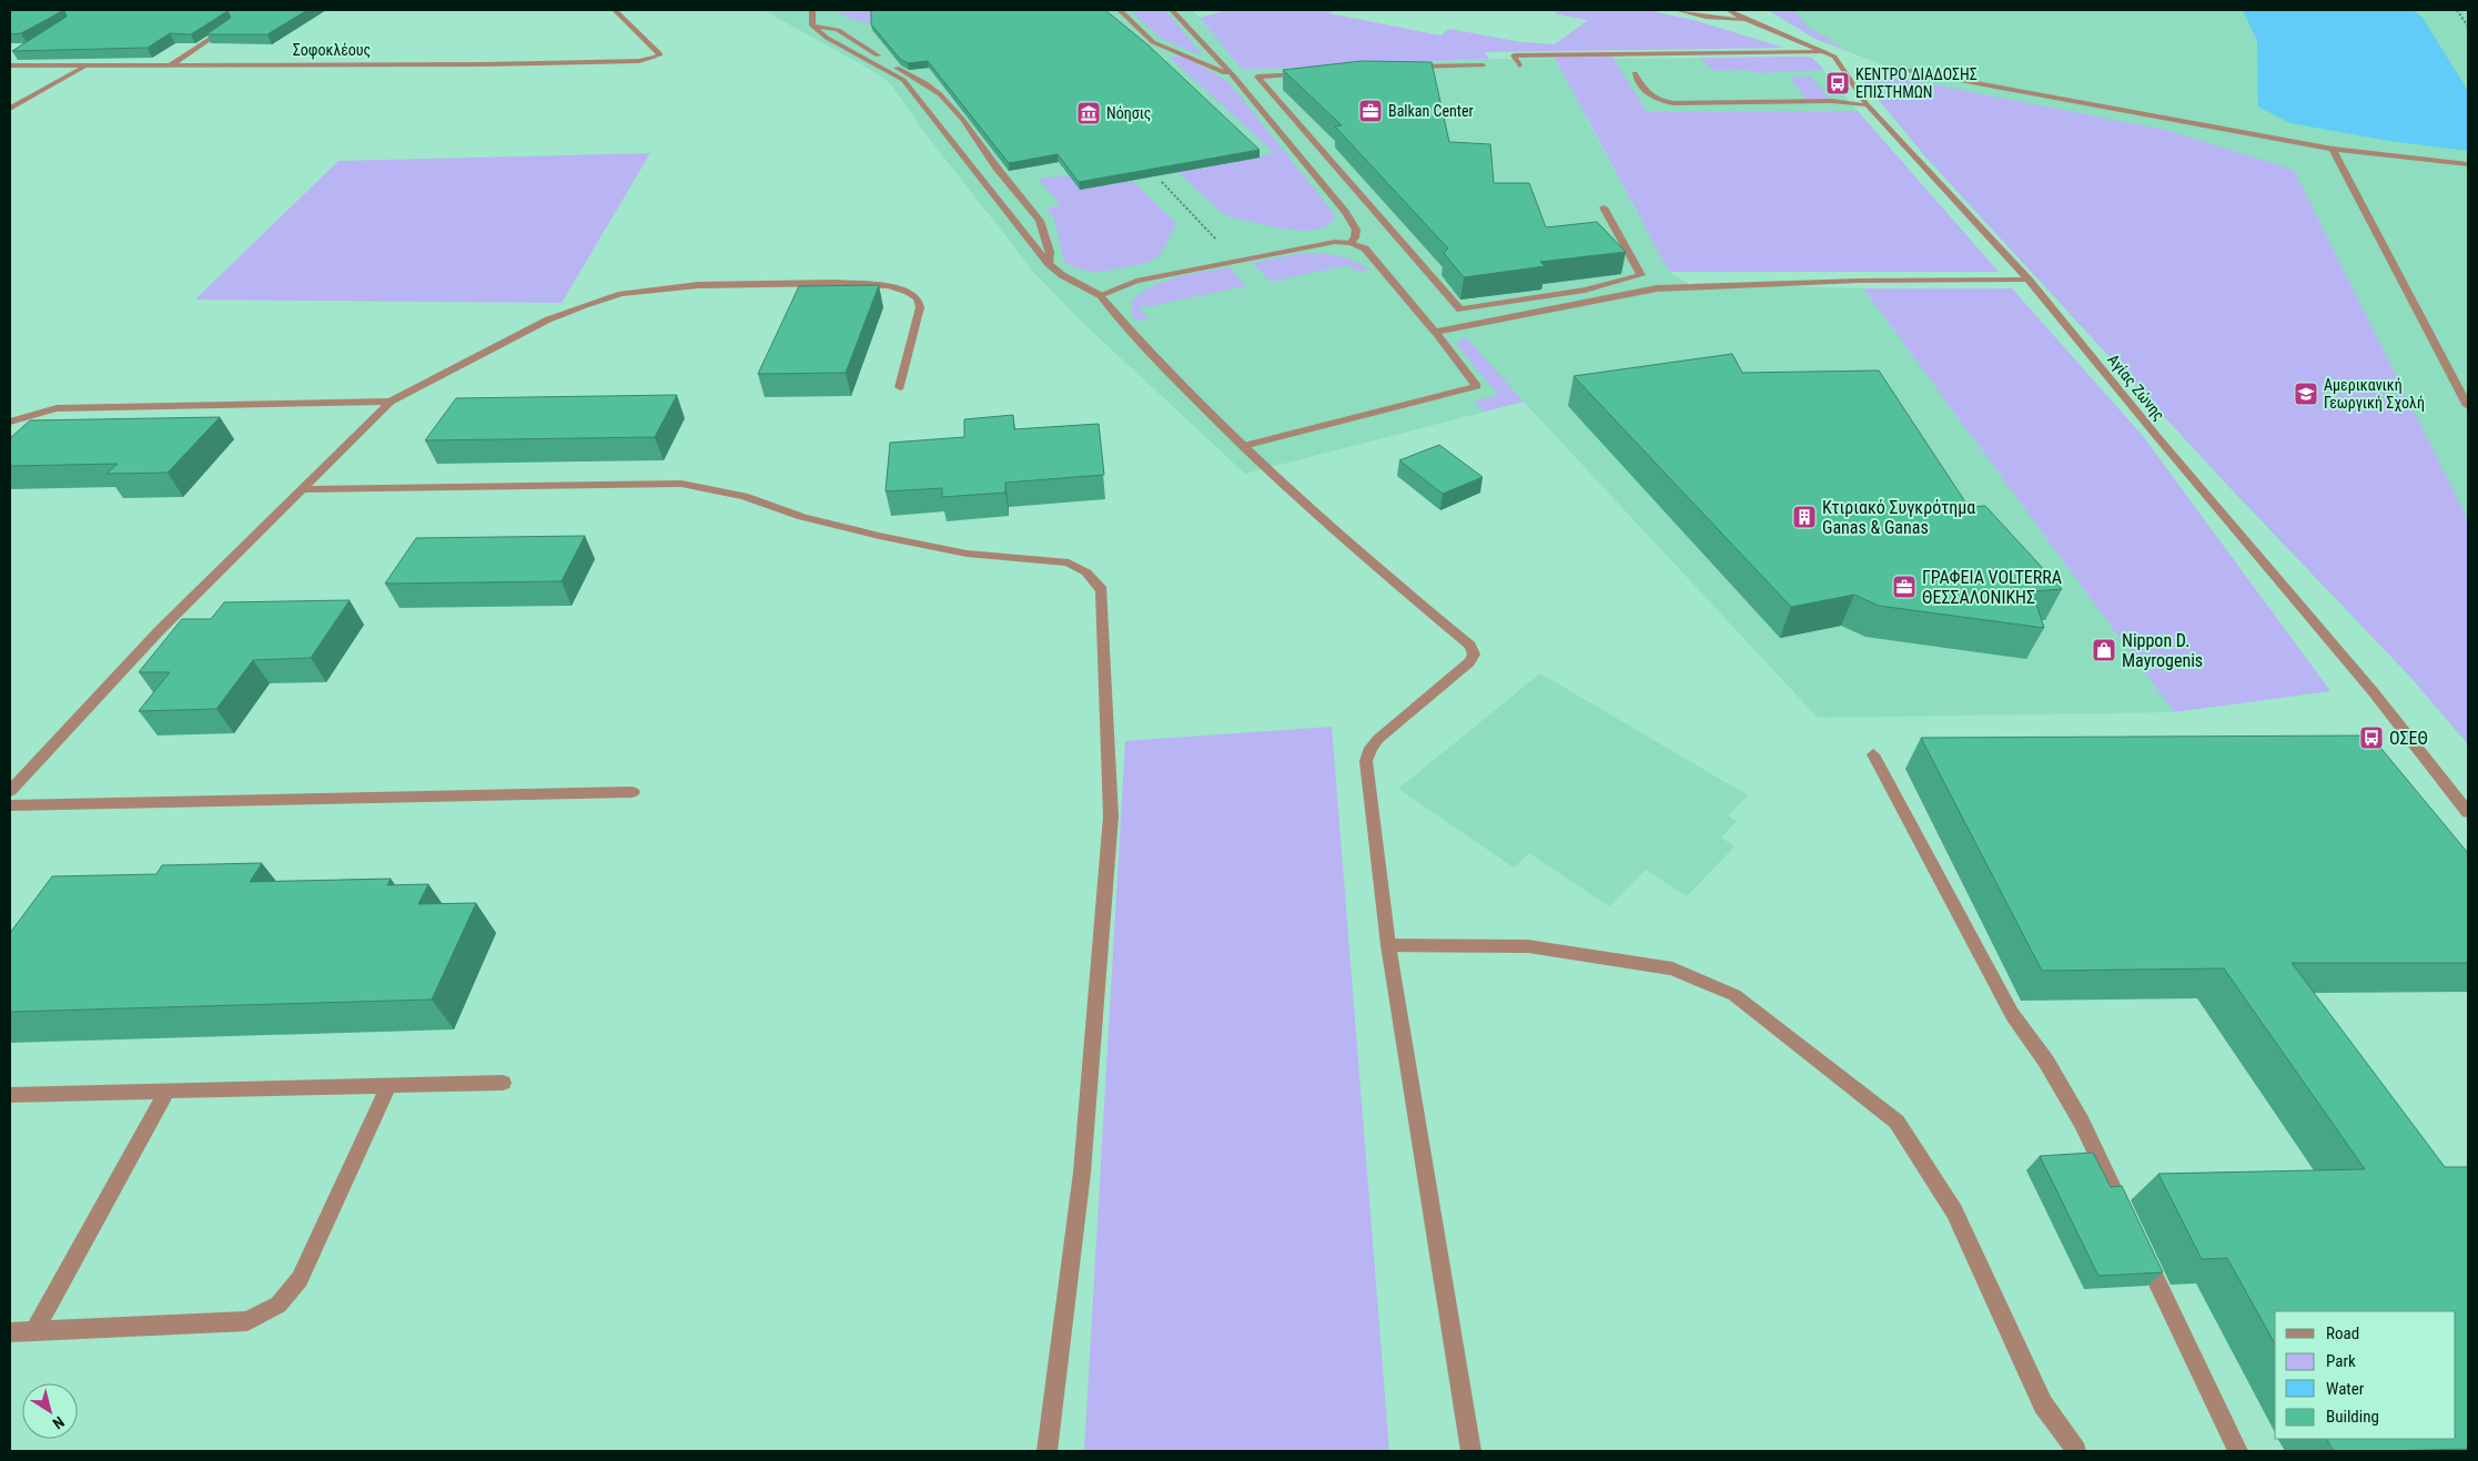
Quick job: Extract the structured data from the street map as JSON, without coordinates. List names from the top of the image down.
{
  "streets": {
    "street": ["Σοφοκλέους", "Αγίας Ζώνης"]
  },
  "places": {
    "bus stop": ["ΚΕΝΤΡΟ ΔΙΑΔΟΣΗΣ ΕΠΙΣΤΗΜΩΝ", "ΟΣΕΘ"],
    "office": ["Balkan Center", "ΓΡΑΦΕΙΑ VOLTERRA ΘΕΣΣΑΛΟΝΙΚΗΣ"],
    "museum": ["Νόησις"],
    "school or university": ["Αμερικανική Γεωργική Σχολή"],
    "building": ["Κτιριακό Συγκρότημα Ganas & Ganas"],
    "shop": ["Nippon D. Mayrogenis"]
  },
  "legend": [
    "Road",
    "Park",
    "Water",
    "Building"
  ],
  "north": "bottom right"
}
